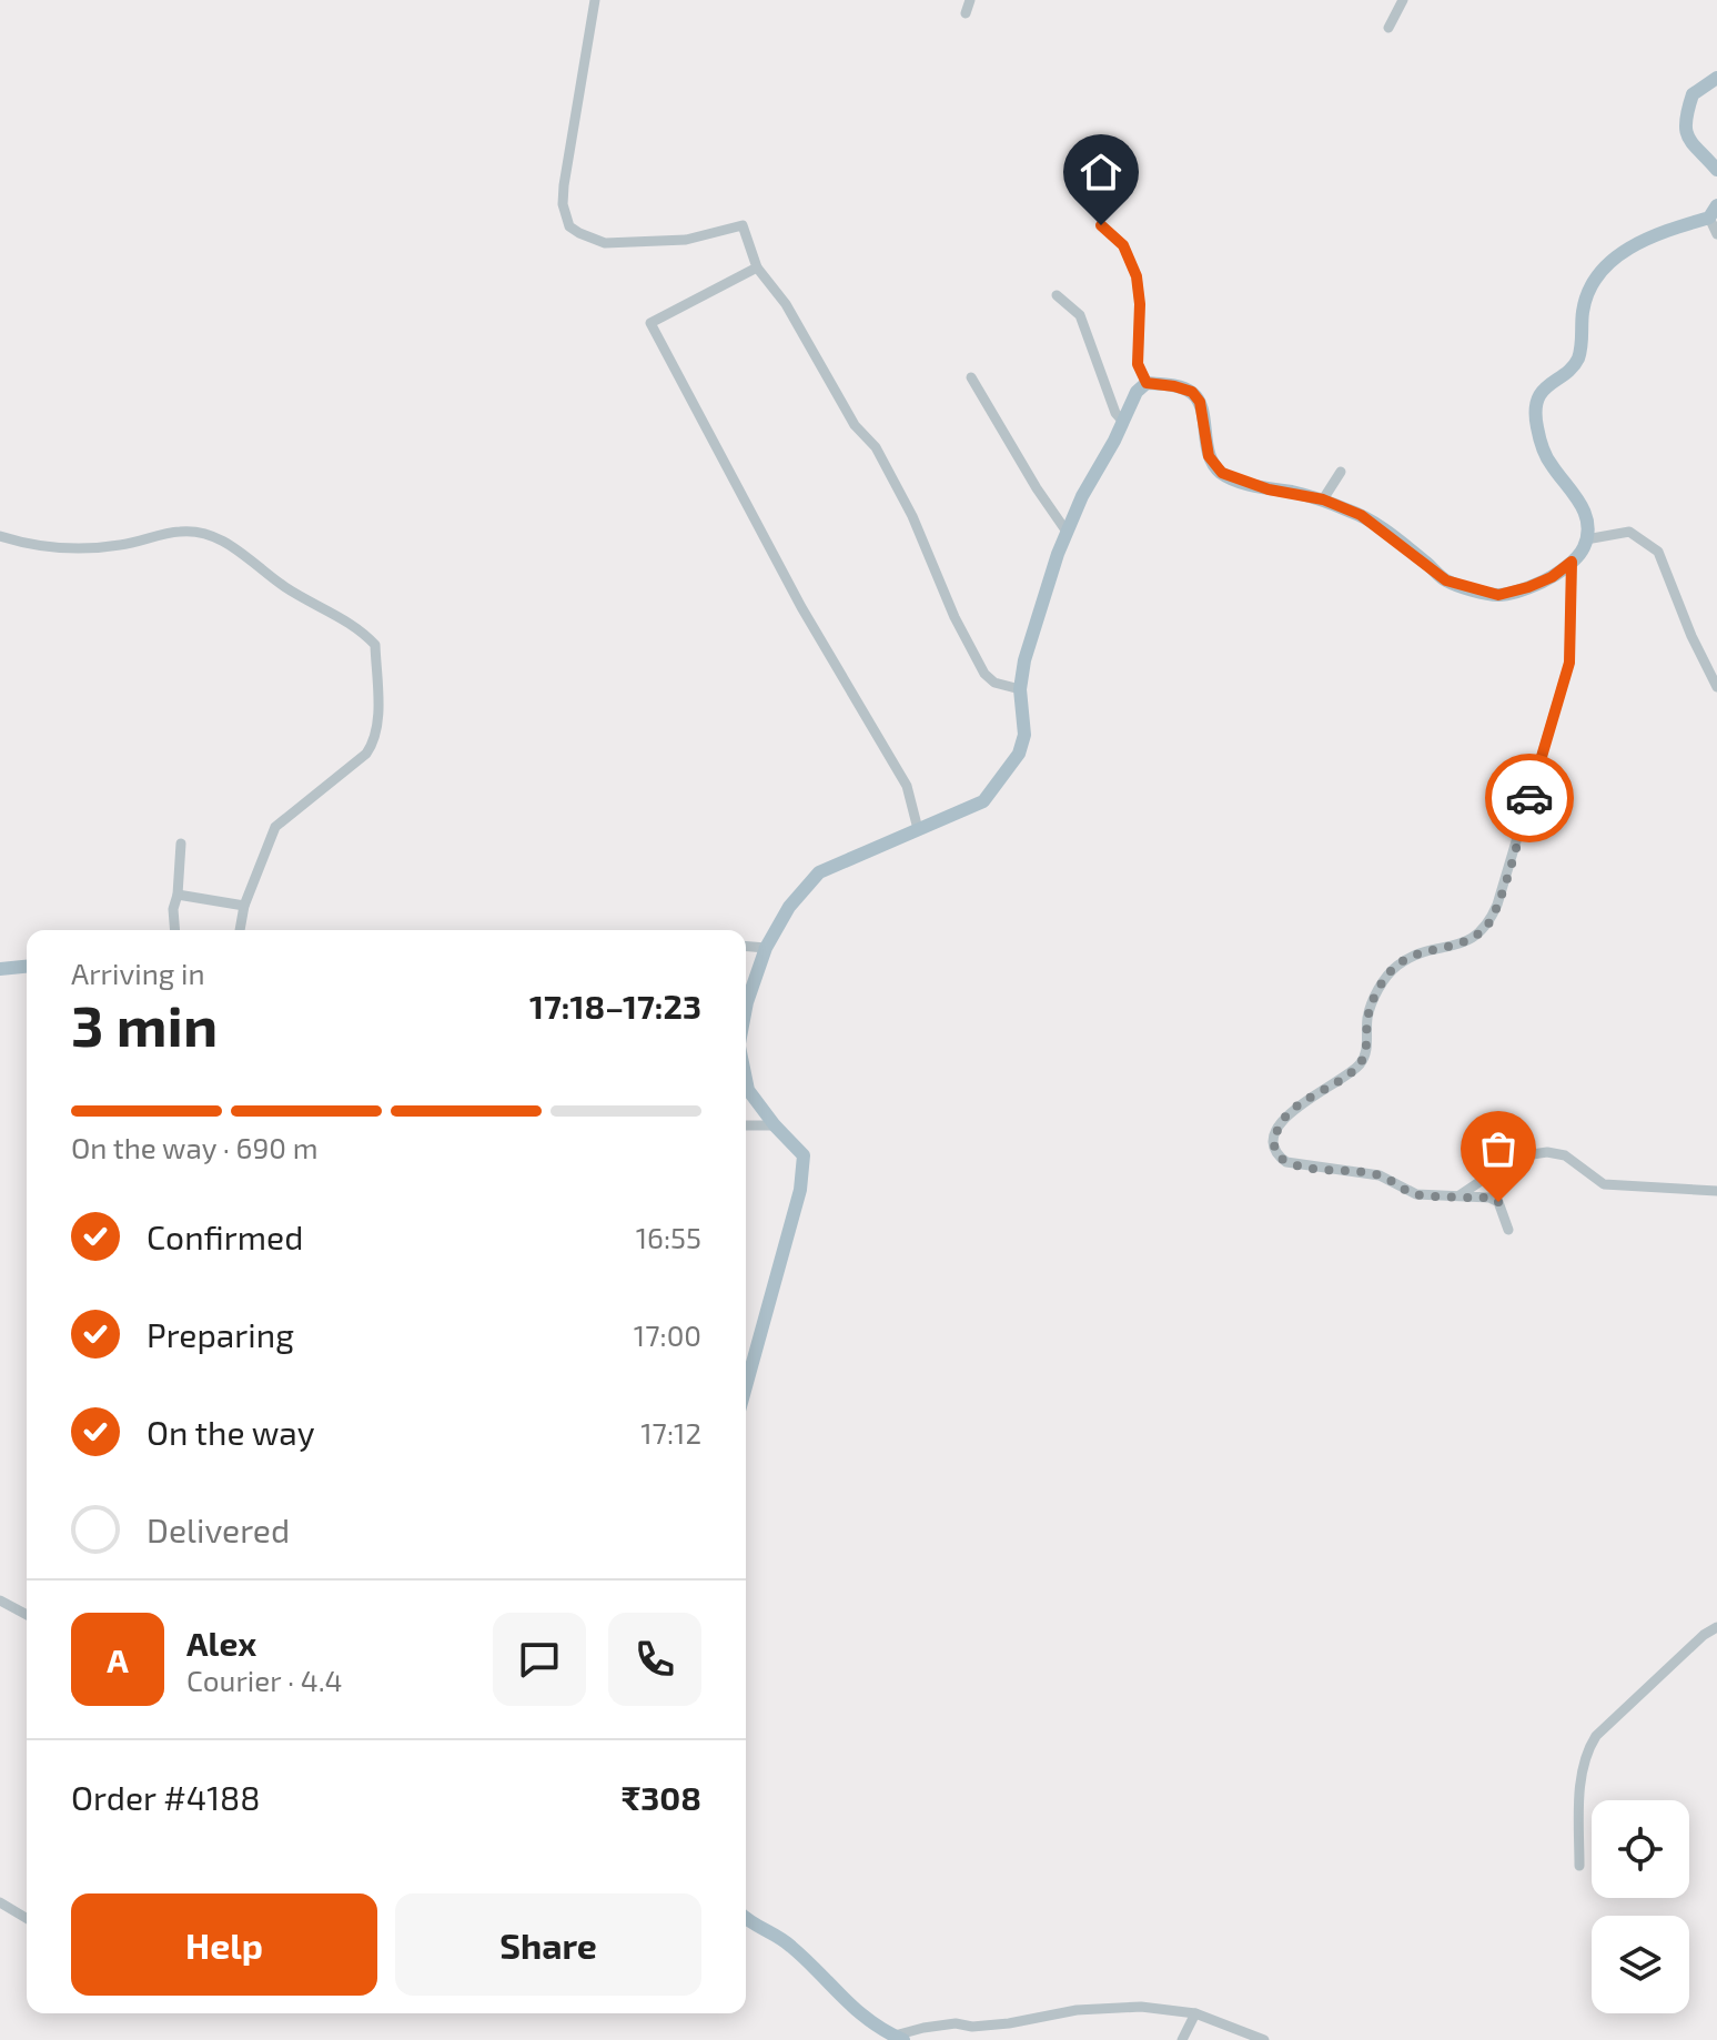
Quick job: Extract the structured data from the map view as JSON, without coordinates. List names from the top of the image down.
{
  "page": {
    "heading": ["3 min", "Arriving in", "17:18–17:23"],
    "panel": [
      "Alex",
      "Courier · 4.4",
      "Order #4188",
      "₹308"
    ],
    "bar": "On the way · 690 m",
    "list": [
      ["Confirmed", "16:55"],
      ["Preparing", "17:00"],
      ["On the way", "17:12"],
      "Delivered"
    ],
    "round": "A",
    "buttons": ["Help", "Share"]
  }
}
